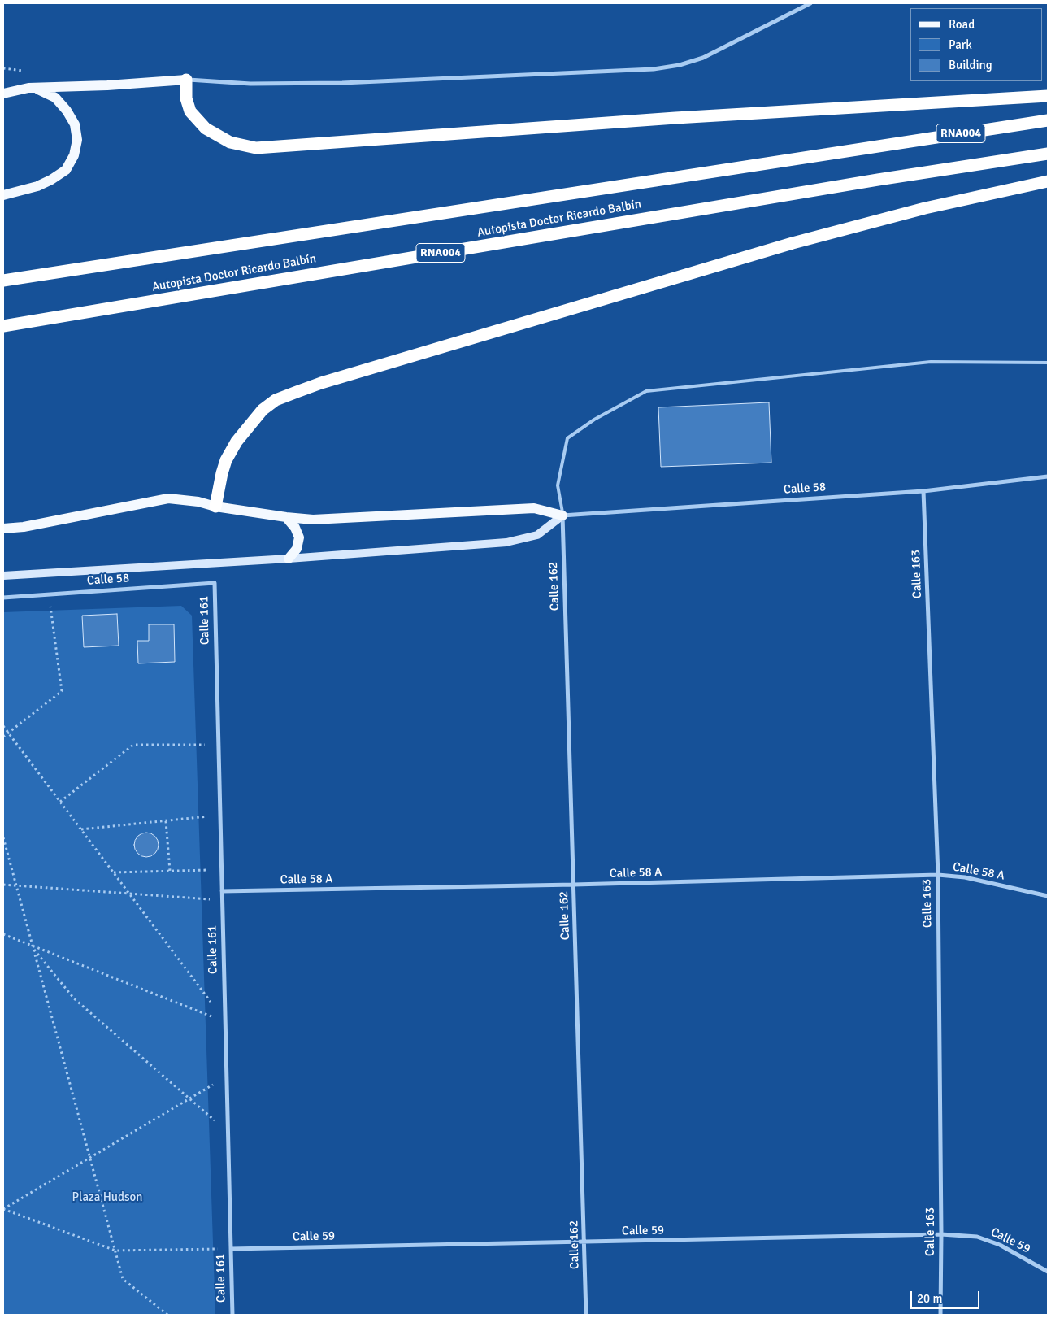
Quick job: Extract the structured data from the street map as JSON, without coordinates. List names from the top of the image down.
{
  "streets": {
    "highway": ["RNA004", "Autopista Doctor Ricardo Balbín"],
    "street": [
      "Calle 58",
      "Calle 163",
      "Calle 162",
      "Calle 161",
      "Calle 58 A",
      "Calle 59"
    ]
  },
  "crossings": [
    ["Calle 58", "Calle 163"],
    ["Calle 58", "Calle 162"],
    ["Calle 58", "Calle 161"],
    ["Calle 163", "Calle 58 A"],
    ["Calle 163", "Calle 59"],
    ["Calle 162", "Calle 58 A"],
    ["Calle 162", "Calle 59"],
    ["Calle 161", "Calle 58 A"],
    ["Calle 161", "Calle 59"]
  ],
  "parks": ["Plaza Hudson"],
  "legend": ["Road", "Park", "Building"],
  "scale_bar": "20 m"
}
